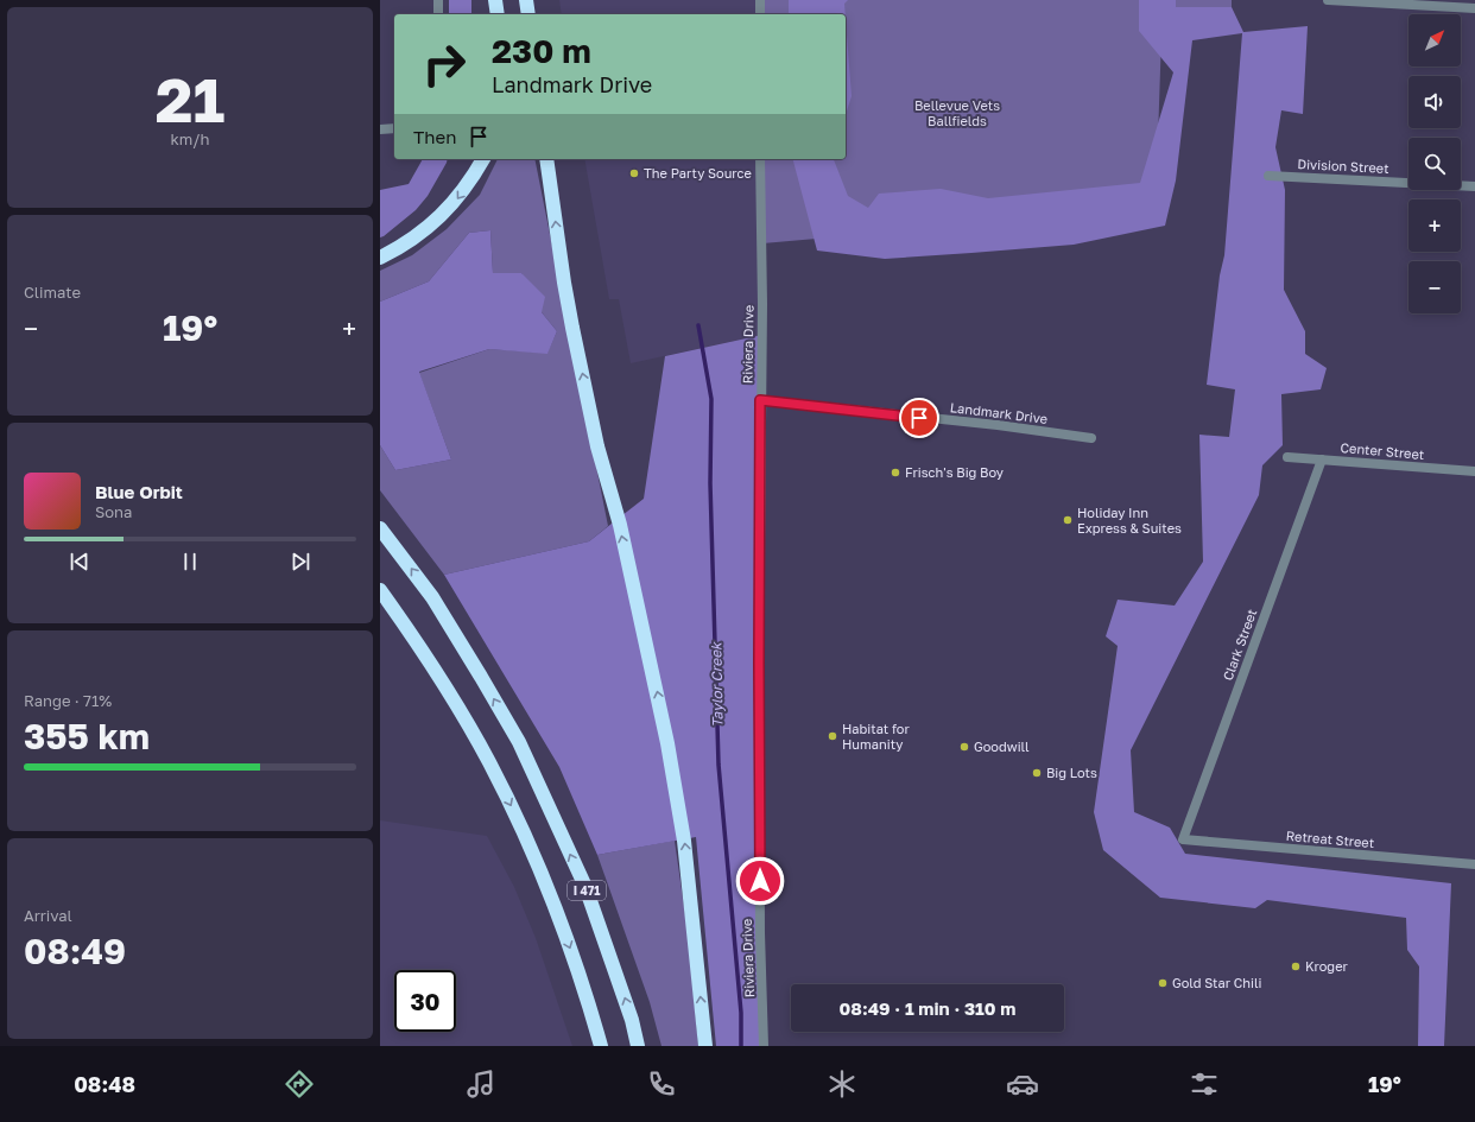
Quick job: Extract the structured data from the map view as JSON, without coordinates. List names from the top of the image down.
{
  "streets": {
    "highway": ["I 471"],
    "street": [
      "Division Street",
      "Riviera Drive",
      "Landmark Drive",
      "Center Street",
      "Clark Street",
      "Retreat Street"
    ]
  },
  "crossings": [
    ["Riviera Drive", "Landmark Drive"],
    ["Center Street", "Clark Street"],
    ["Clark Street", "Retreat Street"]
  ],
  "water": ["Taylor Creek"],
  "parks": ["Bellevue Vets Ballfields"],
  "places": [
    "The Party Source",
    "Frisch's Big Boy",
    "Holiday Inn Express & Suites",
    "Habitat for Humanity",
    "Goodwill",
    "Big Lots",
    "Kroger",
    "Gold Star Chili"
  ],
  "north": "top right",
  "page": {
    "tile": [
      ["21", "km/h"],
      "Climate",
      ["Range · 71%", "355 km"],
      ["Arrival", "08:49"]
    ],
    "map_buttons": ["+", "−"],
    "turn": ["230 m", "Landmark Drive"],
    "then": "Then",
    "heat": ["−", "19°", "+"],
    "song": ["Blue Orbit", "Sona"],
    "limit": "30",
    "trip": "08:49 · 1 min · 310 m",
    "tabs": ["08:48", "19°"]
  }
}
